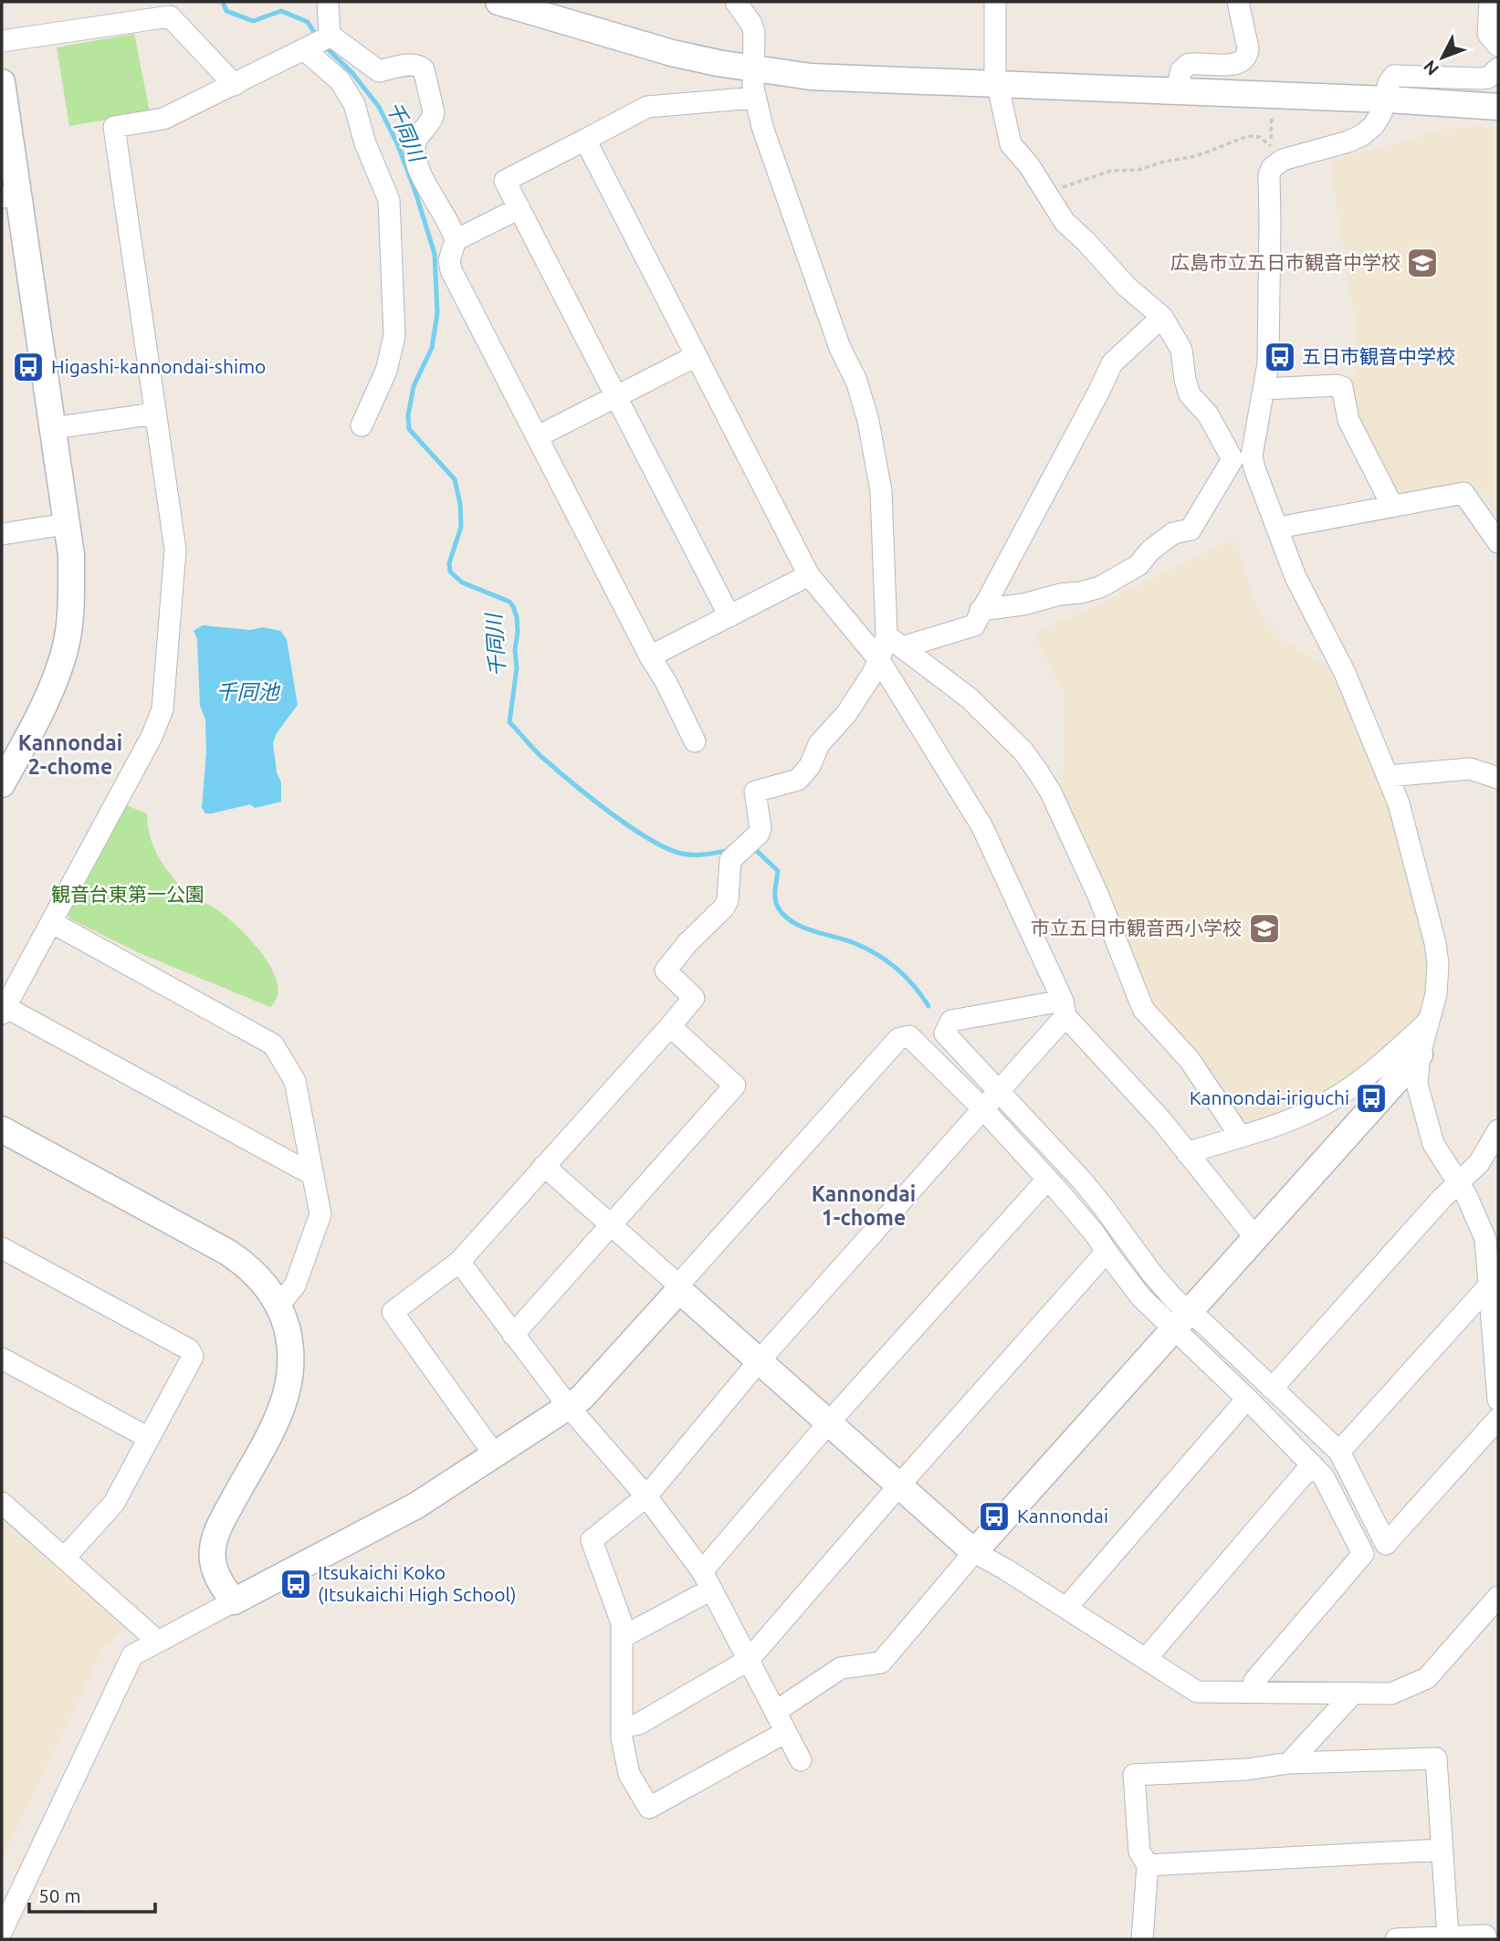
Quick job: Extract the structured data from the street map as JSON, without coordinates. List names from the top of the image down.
{
  "districts": ["Kannondai 2-chome", "Kannondai 1-chome"],
  "water": ["千同川", "千同池"],
  "parks": ["観音台東第一公園"],
  "places": {
    "school or university": ["広島市立五日市観音中学校", "市立五日市観音西小学校"],
    "bus stop": [
      "五日市観音中学校",
      "Higashi-kannondai-shimo",
      "Kannondai-iriguchi",
      "Kannondai",
      "Itsukaichi Koko (Itsukaichi High School)"
    ]
  },
  "scale_bar": "50 m",
  "north": "bottom left"
}
